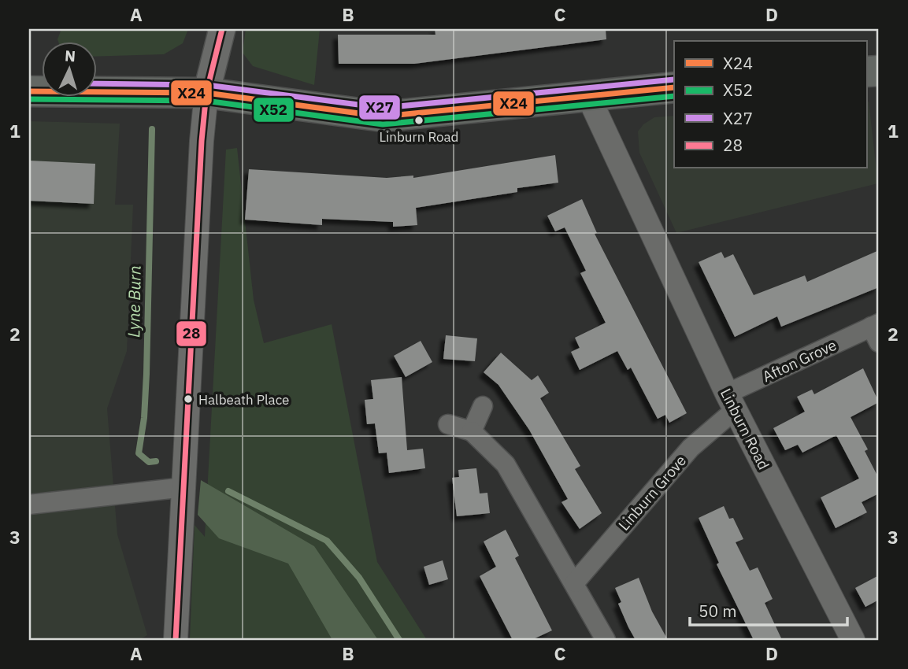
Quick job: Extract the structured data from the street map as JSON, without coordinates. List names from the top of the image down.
{
  "streets": {
    "street": ["Afton Grove", "Linburn Road", "Linburn Grove"]
  },
  "crossings": [
    ["Afton Grove", "Linburn Road"],
    ["Afton Grove", "Linburn Grove"],
    ["Linburn Road", "Linburn Grove"]
  ],
  "water": ["Lyne Burn"],
  "places": ["Linburn Road", "Halbeath Place"],
  "lines": [
    "transit line 28",
    "transit line X27",
    "transit line X24",
    "transit line X52"
  ],
  "legend": [
    "X24",
    "X52",
    "X27",
    "28"
  ],
  "scale_bar": "50 m",
  "north": "top",
  "grid": {
    "columns": [
      "A",
      "B",
      "C",
      "D"
    ],
    "rows": ["1", "2", "3"]
  }
}
